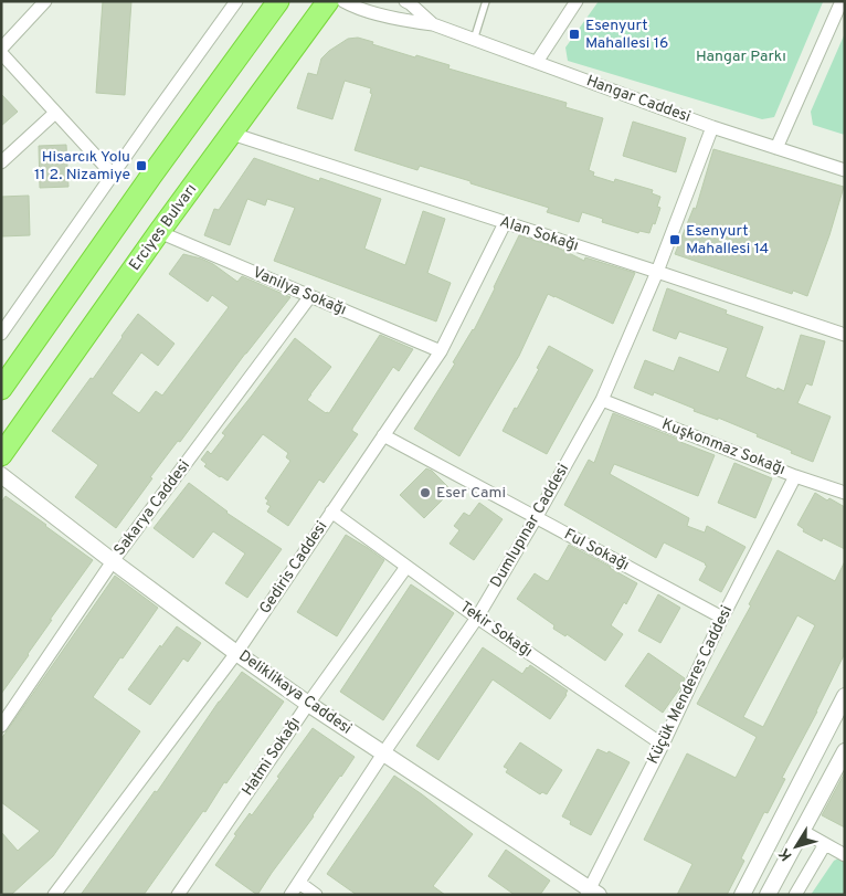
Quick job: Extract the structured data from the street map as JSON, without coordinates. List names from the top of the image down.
{
  "streets": {
    "highway": ["Erciyes Bulvarı"],
    "street": [
      "Hangar Caddesi",
      "Alan Sokağı",
      "Vanilya Sokağı",
      "Kuşkonmaz Sokağı",
      "Sakarya Caddesi",
      "Dumlupınar Caddesi",
      "Ful Sokağı",
      "Gediris Caddesi",
      "Tekir Sokağı",
      "Küçük Menderes Caddesi",
      "Deliklikaya Caddesi",
      "Hatmi Sokağı"
    ]
  },
  "crossings": [
    ["Hangar Caddesi", "Dumlupınar Caddesi"],
    ["Erciyes Bulvarı", "Alan Sokağı"],
    ["Erciyes Bulvarı", "Vanilya Sokağı"],
    ["Alan Sokağı", "Dumlupınar Caddesi"],
    ["Alan Sokağı", "Gediris Caddesi"],
    ["Vanilya Sokağı", "Sakarya Caddesi"],
    ["Vanilya Sokağı", "Gediris Caddesi"],
    ["Kuşkonmaz Sokağı", "Dumlupınar Caddesi"],
    ["Kuşkonmaz Sokağı", "Küçük Menderes Caddesi"],
    ["Sakarya Caddesi", "Deliklikaya Caddesi"],
    ["Dumlupınar Caddesi", "Ful Sokağı"],
    ["Dumlupınar Caddesi", "Tekir Sokağı"],
    ["Dumlupınar Caddesi", "Deliklikaya Caddesi"],
    ["Ful Sokağı", "Gediris Caddesi"],
    ["Ful Sokağı", "Küçük Menderes Caddesi"],
    ["Gediris Caddesi", "Tekir Sokağı"],
    ["Gediris Caddesi", "Deliklikaya Caddesi"],
    ["Tekir Sokağı", "Küçük Menderes Caddesi"],
    ["Tekir Sokağı", "Hatmi Sokağı"],
    ["Küçük Menderes Caddesi", "Deliklikaya Caddesi"],
    ["Deliklikaya Caddesi", "Hatmi Sokağı"]
  ],
  "parks": ["Hangar Parkı"],
  "places": {
    "transit": ["Esenyurt Mahallesi 16", "Hisarcık Yolu 11 2. Nizamiye", "Esenyurt Mahallesi 14"],
    "other": ["Eser Cami"]
  },
  "north": "bottom left"
}
